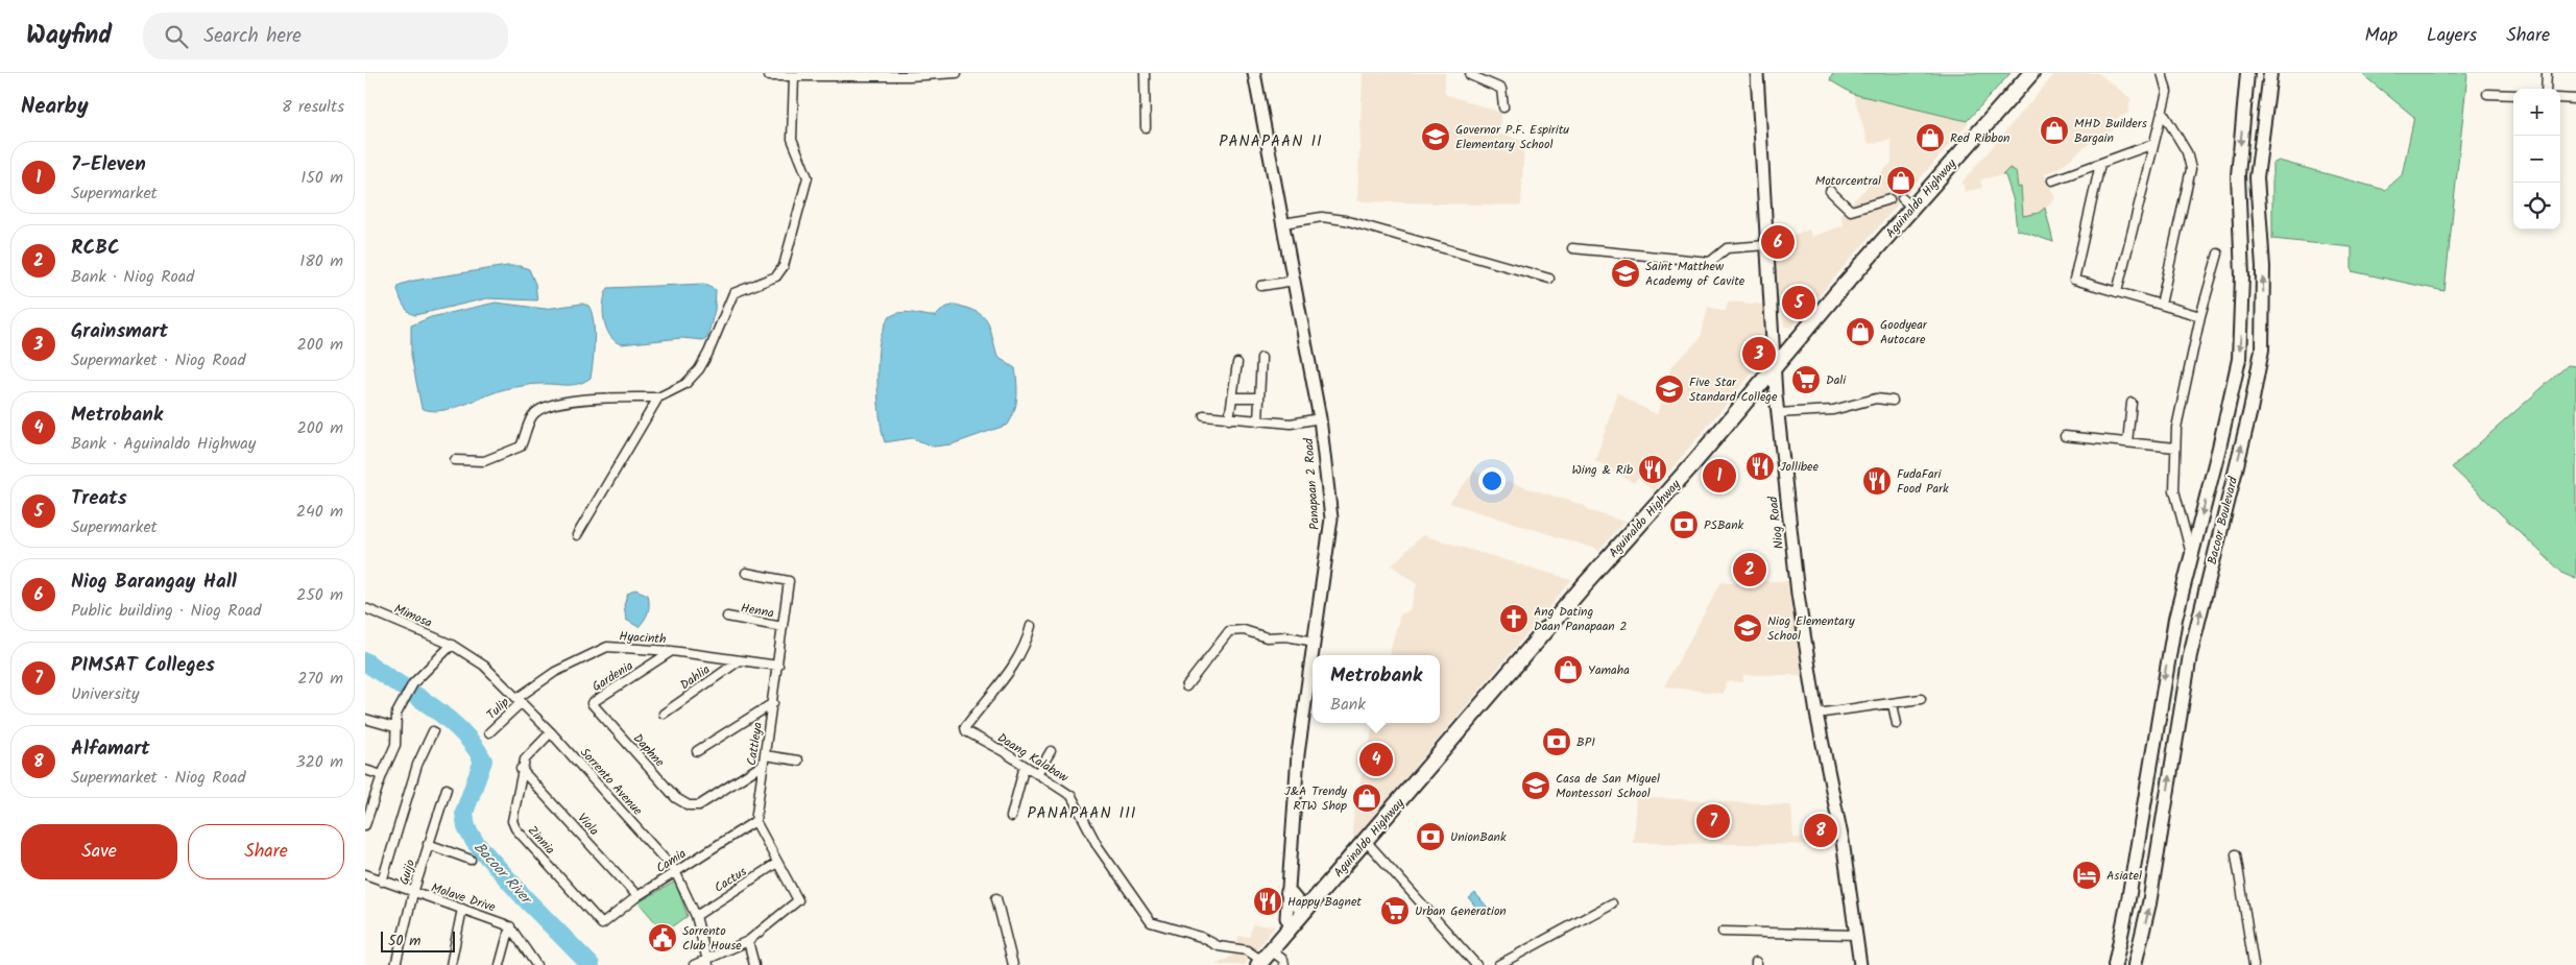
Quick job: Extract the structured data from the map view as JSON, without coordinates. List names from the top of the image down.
{
  "streets": {
    "highway": ["Aguinaldo Highway"],
    "main road": ["Bacoor Boulevard"],
    "street": [
      "Panapaan 2 Road",
      "Niog Road",
      "Henna",
      "Mimosa",
      "Hyacinth",
      "Gardenia",
      "Dahlia",
      "Tulip",
      "Cattleya",
      "Daphne",
      "Daang Kalabaw",
      "Sorrento Avenue",
      "Viola",
      "Zinnia",
      "Camia",
      "Guijo",
      "Cactus",
      "Molave Drive"
    ]
  },
  "crossings": [
    ["Aguinaldo Highway", "Panapaan 2 Road"],
    ["Aguinaldo Highway", "Niog Road"],
    ["Aguinaldo Highway", "Daang Kalabaw"],
    ["Henna", "Cattleya"],
    ["Mimosa", "Sorrento Avenue"],
    ["Hyacinth", "Gardenia"],
    ["Hyacinth", "Dahlia"],
    ["Hyacinth", "Tulip"],
    ["Hyacinth", "Cattleya"],
    ["Hyacinth", "Sorrento Avenue"],
    ["Gardenia", "Daphne"],
    ["Tulip", "Sorrento Avenue"],
    ["Cattleya", "Daphne"],
    ["Cattleya", "Camia"],
    ["Sorrento Avenue", "Zinnia"],
    ["Sorrento Avenue", "Camia"],
    ["Sorrento Avenue", "Cactus"],
    ["Viola", "Zinnia"],
    ["Viola", "Camia"],
    ["Zinnia", "Camia"],
    ["Guijo", "Molave Drive"]
  ],
  "districts": ["PANAPAAN II", "PANAPAAN III"],
  "water": ["Bacoor River"],
  "places": {
    "shop": [
      "MHD Builders Bargain",
      "Red Ribbon",
      "Motorcentral",
      "Goodyear Autocare",
      "Yamaha",
      "J&A Trendy RTW Shop"
    ],
    "school or university": [
      "Governor P.F. Espiritu Elementary School",
      "Saint Matthew Academy of Cavite",
      "Five Star Standard College",
      "Niog Elementary School",
      "Casa de San Miguel Montessori School"
    ],
    "supermarket": ["Dali", "Urban Generation"],
    "restaurant": [
      "Jollibee",
      "Wing & Rib",
      "FudaFari Food Park",
      "Happy Bagnet"
    ],
    "bank": ["PSBank", "BPI", "UnionBank"],
    "church": ["Ang Dating Daan Panapaan 2"],
    "hotel": ["Asiatel"],
    "public building": ["Sorrento Club House"]
  },
  "scale_bar": "50 m",
  "page": {
    "header": "Wayfind",
    "search": "Search here",
    "nav": ["Map", "Layers", "Share"],
    "heading": ["Nearby", "8 results"],
    "map_buttons": ["+", "−"],
    "list": [
      {
        "mark": "1",
        "name": "7-Eleven",
        "note": "Supermarket",
        "value": "150 m"
      },
      {
        "mark": "2",
        "name": "RCBC",
        "note": "Bank · Niog Road",
        "value": "180 m"
      },
      {
        "mark": "3",
        "name": "Grainsmart",
        "note": "Supermarket · Niog Road",
        "value": "200 m"
      },
      {
        "mark": "4",
        "name": "Metrobank",
        "note": "Bank · Aguinaldo Highway",
        "value": "200 m"
      },
      {
        "mark": "5",
        "name": "Treats",
        "note": "Supermarket",
        "value": "240 m"
      },
      {
        "mark": "6",
        "name": "Niog Barangay Hall",
        "note": "Public building · Niog Road",
        "value": "250 m"
      },
      {
        "mark": "7",
        "name": "PIMSAT Colleges",
        "note": "University",
        "value": "270 m"
      },
      {
        "mark": "8",
        "name": "Alfamart",
        "note": "Supermarket · Niog Road",
        "value": "320 m"
      }
    ],
    "pins": [
      "6",
      "5",
      "3",
      "1",
      "2",
      "4",
      "7",
      "8"
    ],
    "popup": ["Metrobank", "Bank"],
    "buttons": ["Save", "Share"],
    "scale": "50 m"
  }
}
